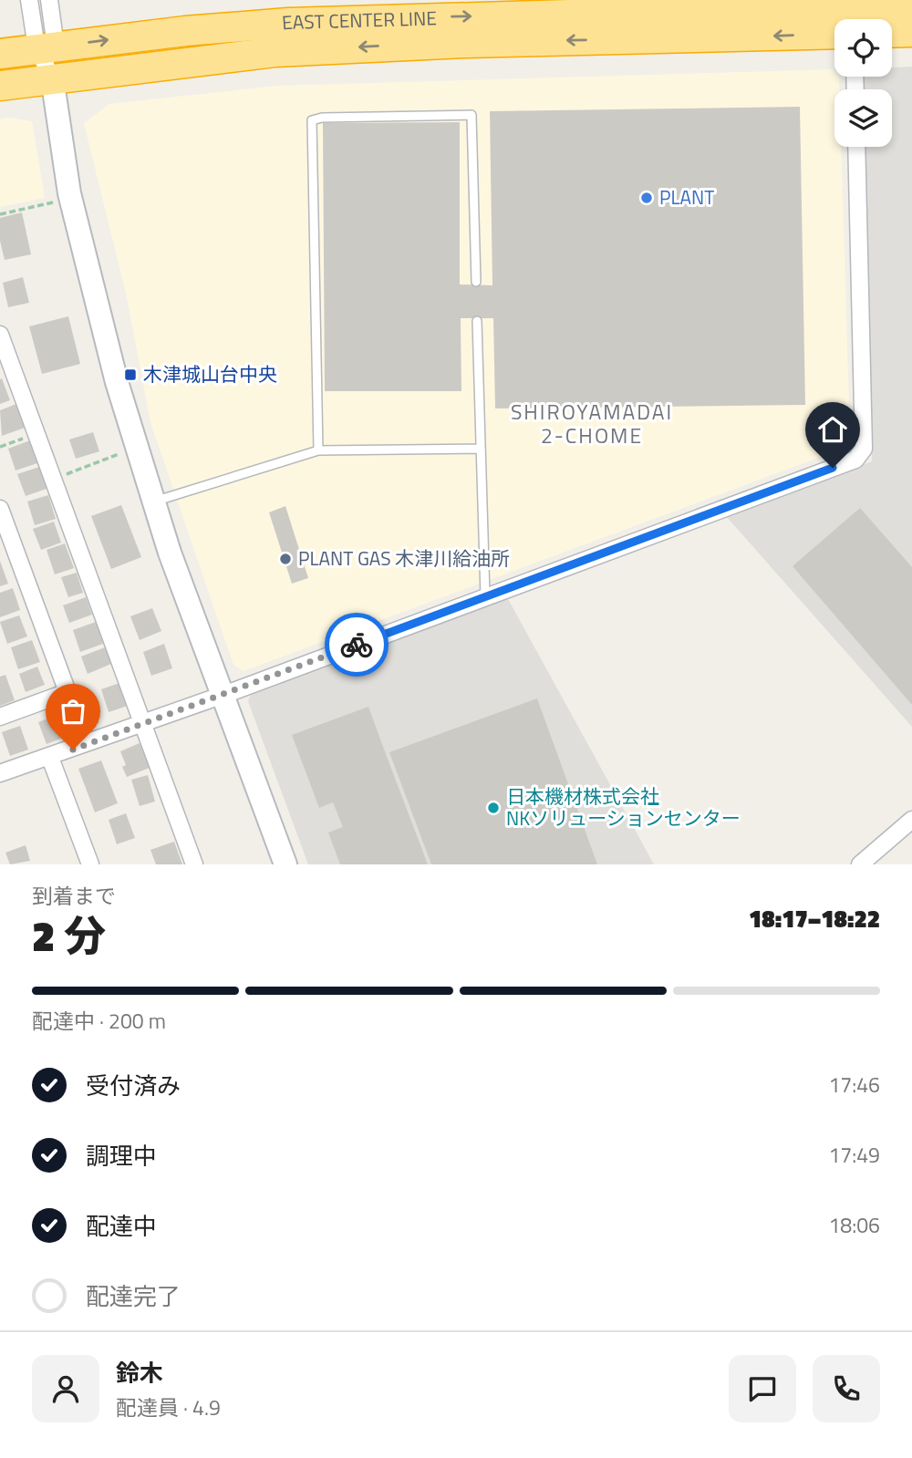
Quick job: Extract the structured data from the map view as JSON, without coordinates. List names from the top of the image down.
{
  "streets": {
    "highway": ["EAST CENTER LINE"]
  },
  "districts": ["SHIROYAMADAI 2-CHOME"],
  "places": {
    "other": ["PLANT", "PLANT GAS 木津川給油所", "日本機材株式会社 NKソリューションセンター"],
    "transit": ["木津城山台中央"]
  },
  "page": {
    "heading": ["2 分", "到着まで", "18:17–18:22"],
    "panel": ["鈴木", "配達員 · 4.9"],
    "bar": "配達中 · 200 m",
    "list": [
      ["受付済み", "17:46"],
      ["調理中", "17:49"],
      ["配達中", "18:06"],
      "配達完了"
    ]
  }
}
